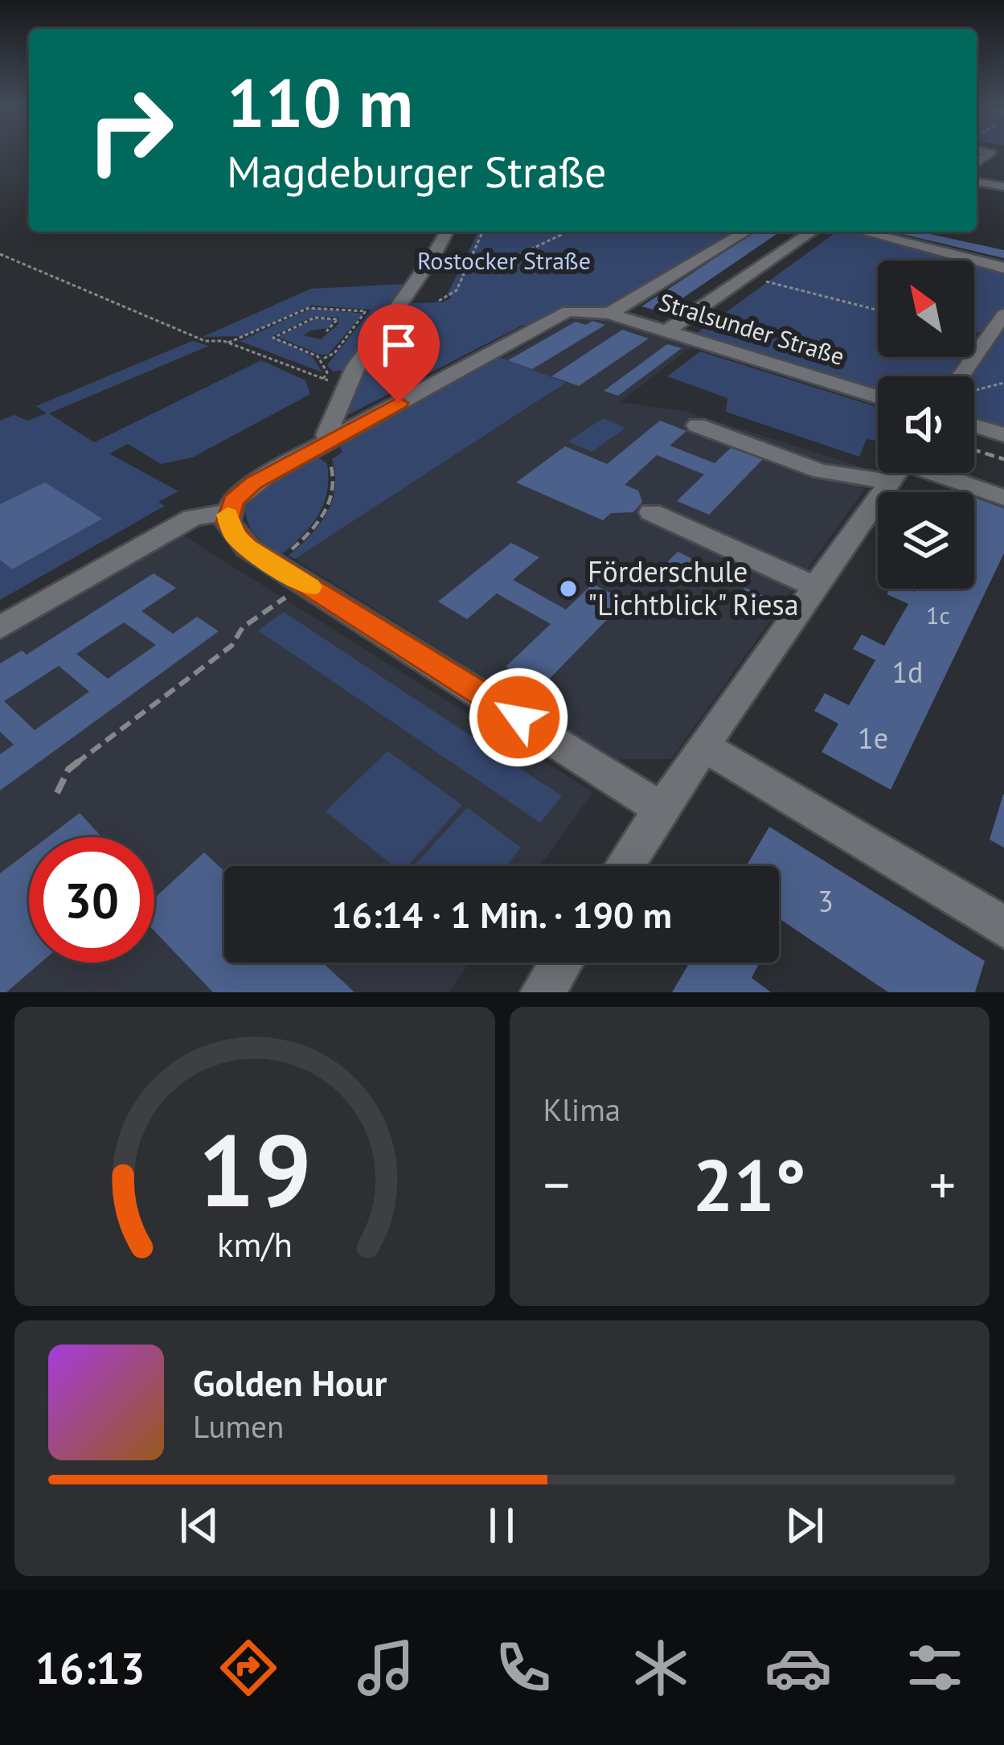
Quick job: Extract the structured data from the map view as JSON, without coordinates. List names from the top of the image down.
{
  "streets": {
    "street": ["Stralsunder Straße"]
  },
  "parks": ["Rostocker Straße"],
  "places": ["Förderschule \"Lichtblick\" Riesa"],
  "house_numbers": [
    "1c",
    "1d",
    "1e",
    "3"
  ],
  "north": "top left",
  "page": {
    "turn": ["110 m", "Magdeburger Straße"],
    "limit": "30",
    "trip": "16:14 · 1 Min. · 190 m",
    "tile": "Klima",
    "heat": ["−", "21°", "+"],
    "song": ["Golden Hour", "Lumen"],
    "tabs": "16:13",
    "gauge": ["19", "km/h"]
  }
}
